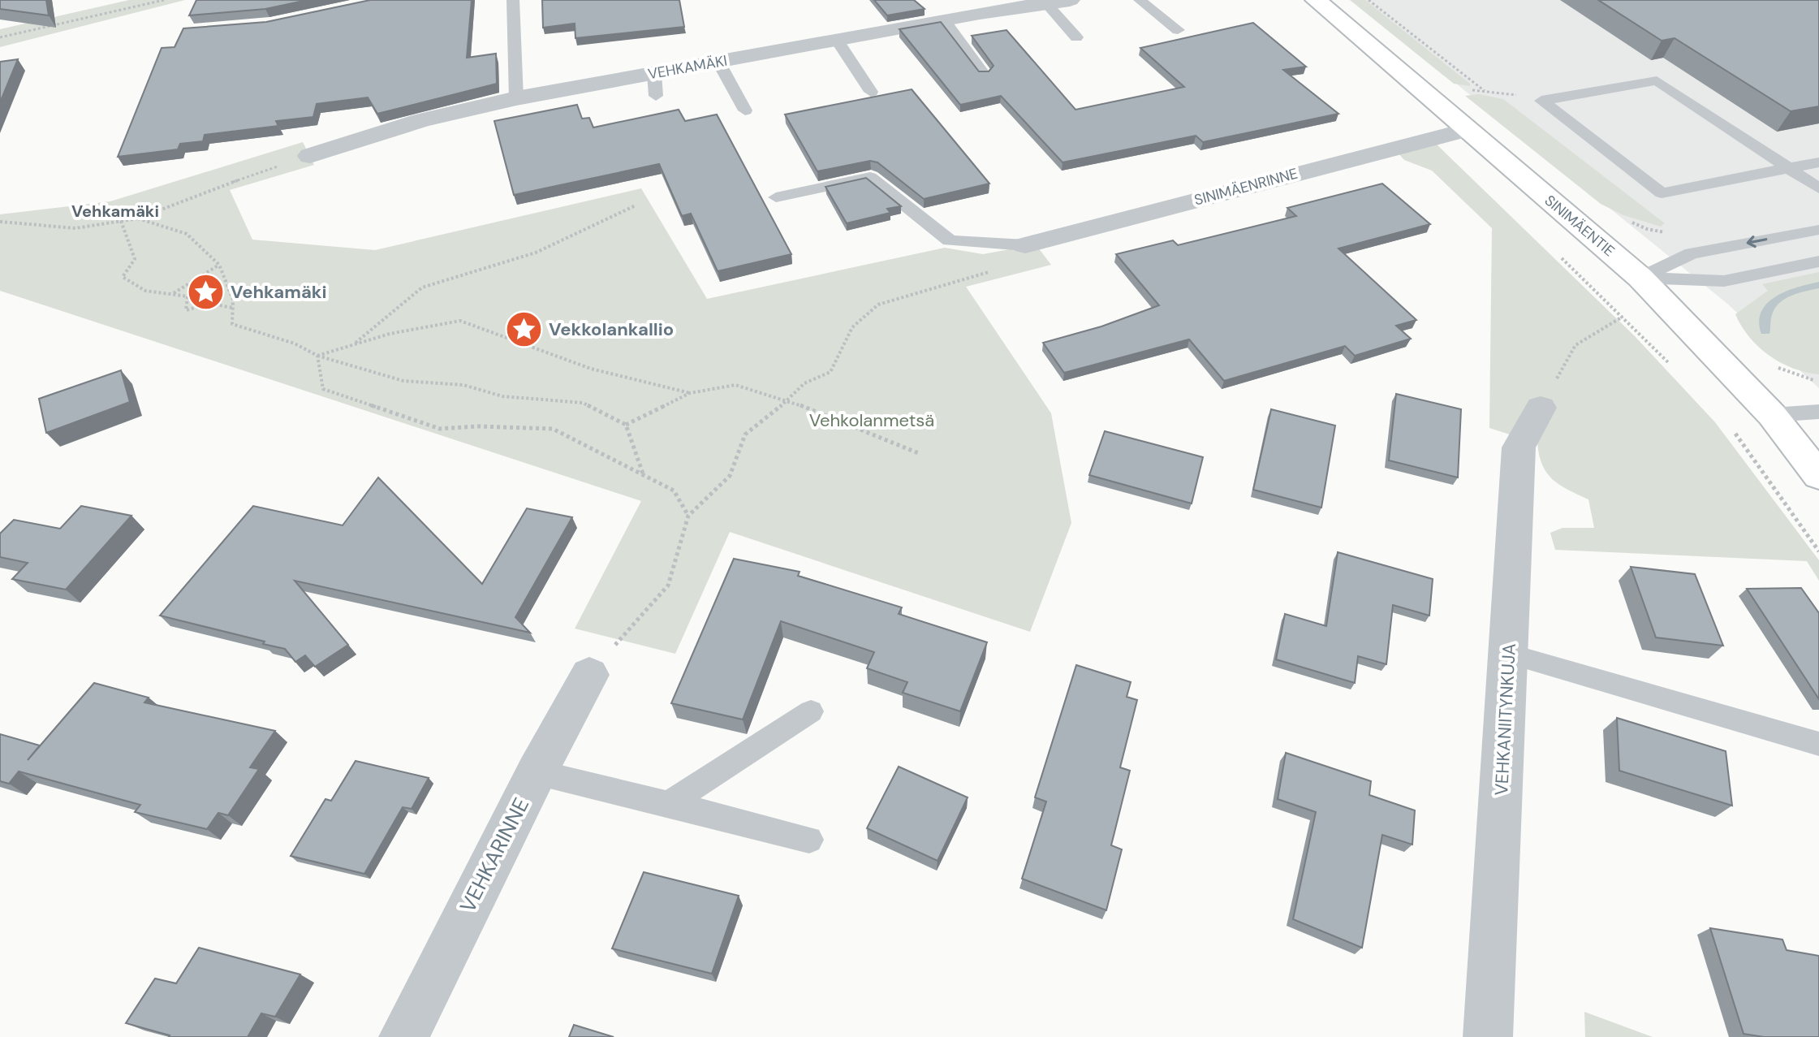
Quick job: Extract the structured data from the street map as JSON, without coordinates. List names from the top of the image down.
{
  "streets": {
    "main road": ["SINIMÄENTIE"],
    "street": [
      "VEHKAMÄKI",
      "SINIMÄENRINNE",
      "VEHKANIITYNKUJA",
      "VEHKARINNE"
    ]
  },
  "crossings": [
    ["SINIMÄENRINNE", "SINIMÄENTIE"]
  ],
  "districts": ["Vehkamäki"],
  "parks": ["Vehkolanmetsä"],
  "places": {
    "place": ["Vehkamäki", "Vekkolankallio"]
  }
}
